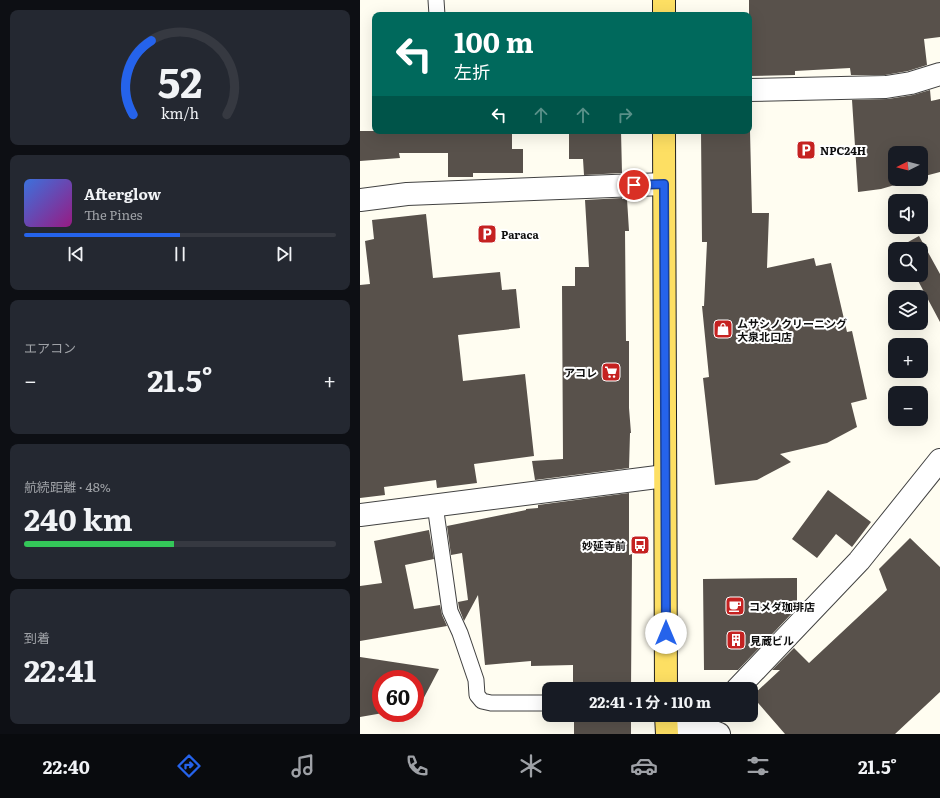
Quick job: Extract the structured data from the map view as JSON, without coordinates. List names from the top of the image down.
{
  "places": {
    "parking": ["NPC24H", "Paraca"],
    "shop": ["ムサシノクリーニング 大泉北口店"],
    "supermarket": ["アコレ"],
    "bus stop": ["妙延寺前"],
    "cafe": ["コメダ珈琲店"],
    "building": ["見蔵ビル"]
  },
  "north": "left",
  "page": {
    "turn": ["100 m", "左折"],
    "map_buttons": ["+", "−"],
    "song": ["Afterglow", "The Pines"],
    "tile": [
      "エアコン",
      ["航続距離 · 48%", "240 km"],
      ["到着", "22:41"]
    ],
    "heat": ["−", "21.5°", "+"],
    "limit": "60",
    "trip": "22:41 · 1 分 · 110 m",
    "tabs": ["22:40", "21.5°"],
    "gauge": ["52", "km/h"]
  }
}
